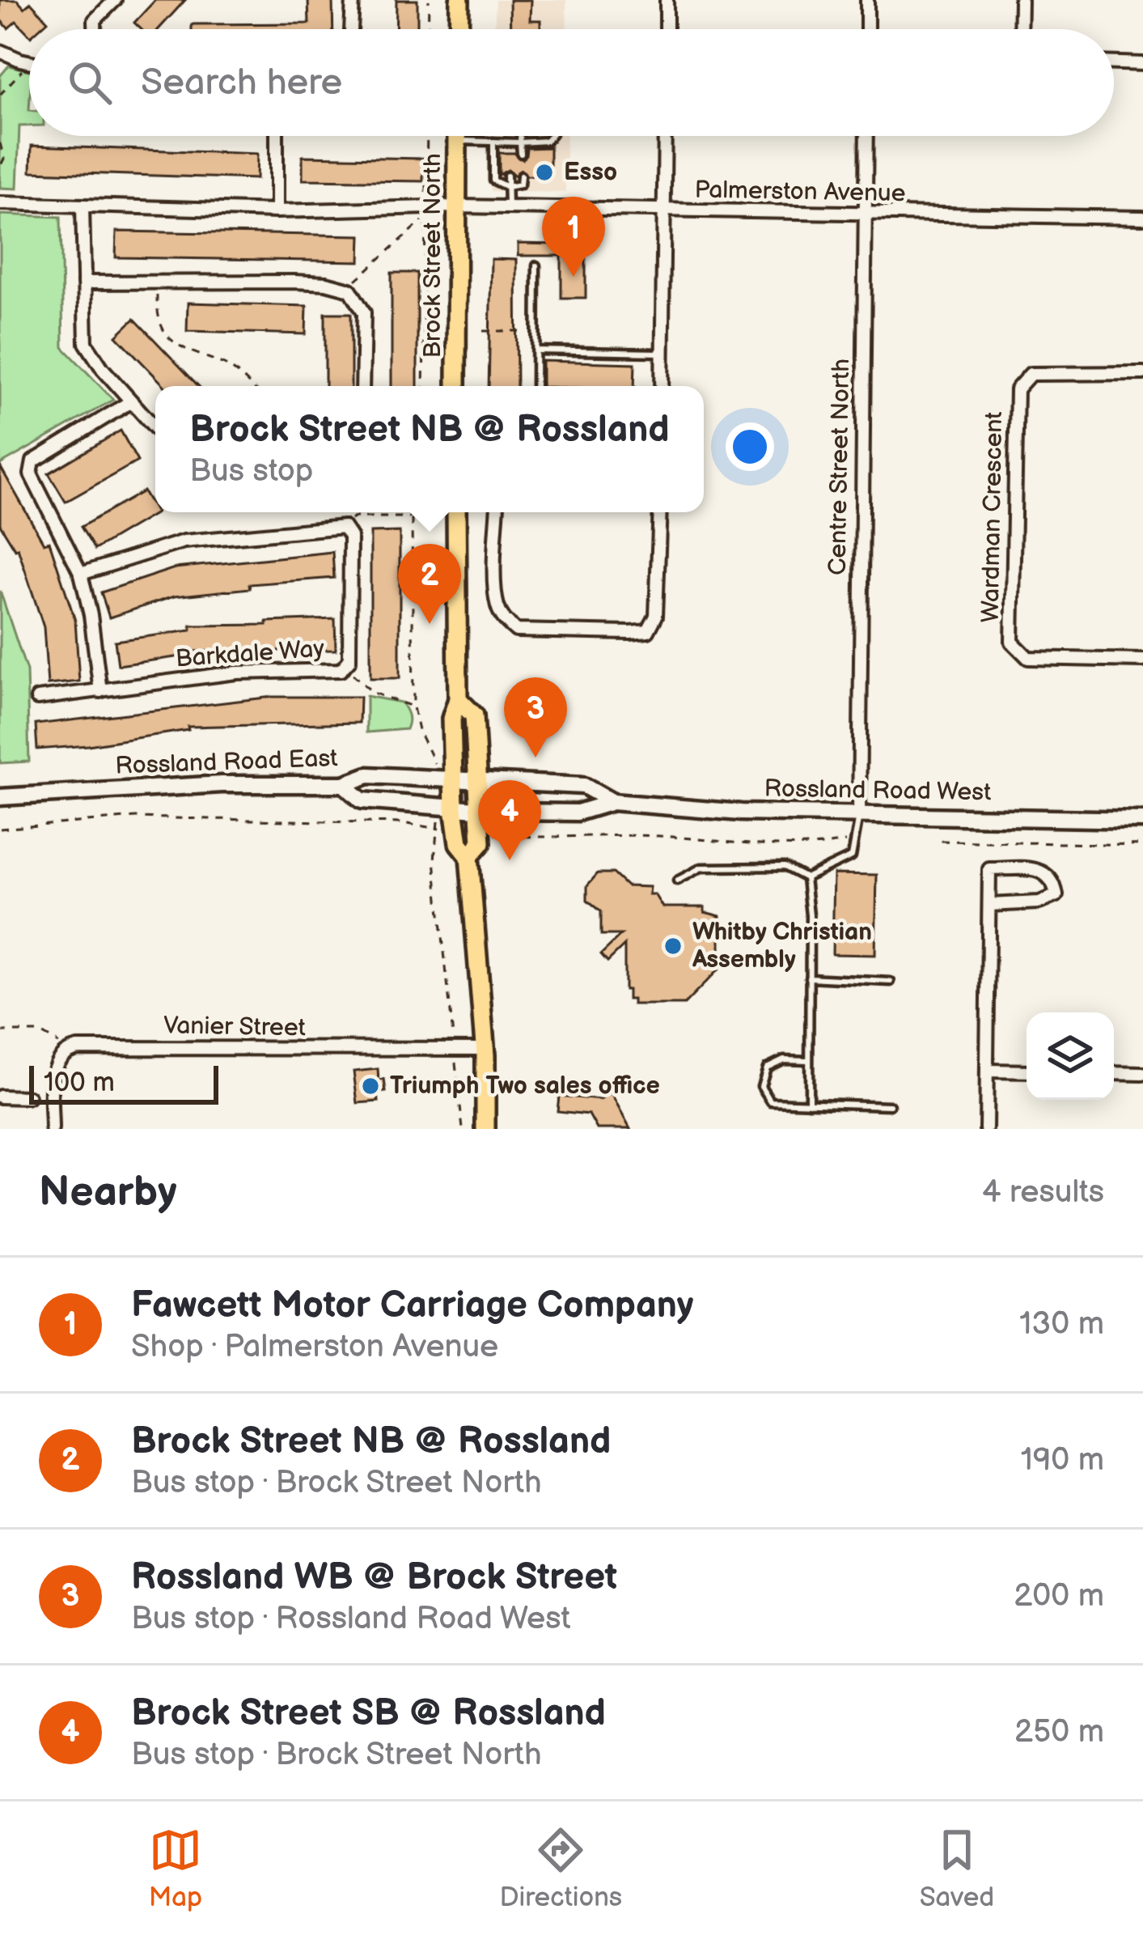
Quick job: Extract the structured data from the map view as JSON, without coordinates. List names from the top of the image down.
{
  "streets": {
    "main road": ["Brock Street North", "Rossland Road East", "Rossland Road West"],
    "street": [
      "Palmerston Avenue",
      "Centre Street North",
      "Wardman Crescent",
      "Barkdale Way",
      "Vanier Street"
    ]
  },
  "crossings": [
    ["Palmerston Avenue", "Brock Street North"],
    ["Palmerston Avenue", "Centre Street North"],
    ["Centre Street North", "Rossland Road West"],
    ["Rossland Road East", "Rossland Road West"]
  ],
  "places": ["Esso", "Whitby Christian Assembly", "Triumph Two sales office"],
  "scale_bar": "100 m",
  "page": {
    "search": "Search here",
    "pins": [
      "1",
      "2",
      "3",
      "4"
    ],
    "popup": ["Brock Street NB @ Rossland", "Bus stop"],
    "scale": "100 m",
    "heading": ["Nearby", "4 results"],
    "list": [
      {
        "mark": "1",
        "name": "Fawcett Motor Carriage Company",
        "note": "Shop · Palmerston Avenue",
        "value": "130 m"
      },
      {
        "mark": "2",
        "name": "Brock Street NB @ Rossland",
        "note": "Bus stop · Brock Street North",
        "value": "190 m"
      },
      {
        "mark": "3",
        "name": "Rossland WB @ Brock Street",
        "note": "Bus stop · Rossland Road West",
        "value": "200 m"
      },
      {
        "mark": "4",
        "name": "Brock Street SB @ Rossland",
        "note": "Bus stop · Brock Street North",
        "value": "250 m"
      }
    ],
    "nav": ["Map", "Directions", "Saved"]
  }
}
